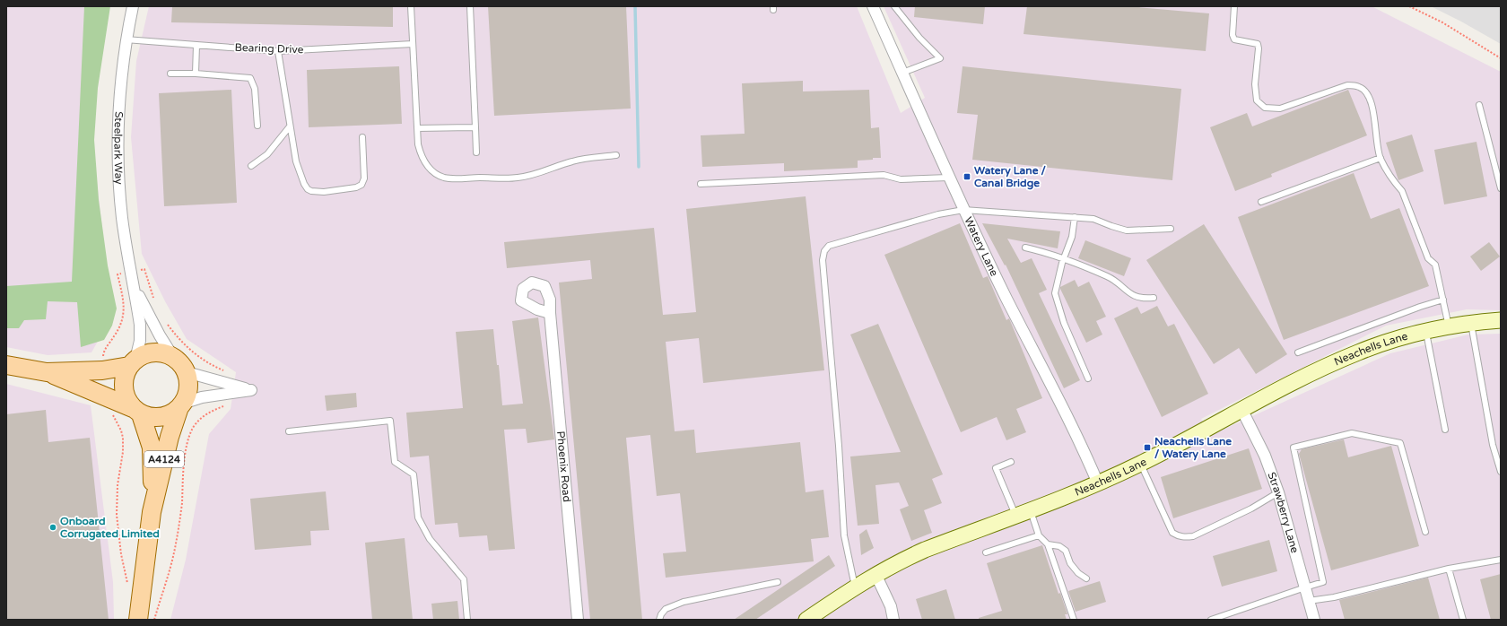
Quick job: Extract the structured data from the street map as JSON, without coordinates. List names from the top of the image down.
{
  "streets": {
    "main road": ["A4124"],
    "street": [
      "Steelpark Way",
      "Watery Lane",
      "Neachells Lane",
      "Phoenix Road",
      "Strawberry Lane"
    ],
    "lane": ["Bearing Drive"]
  },
  "crossings": [
    ["Bearing Drive", "Steelpark Way"],
    ["Steelpark Way", "A4124"],
    ["Watery Lane", "Neachells Lane"],
    ["Neachells Lane", "Strawberry Lane"]
  ],
  "places": {
    "transit": ["Watery Lane / Canal Bridge", "Neachells Lane / Watery Lane"],
    "other": ["Onboard Corrugated Limited"]
  }
}
